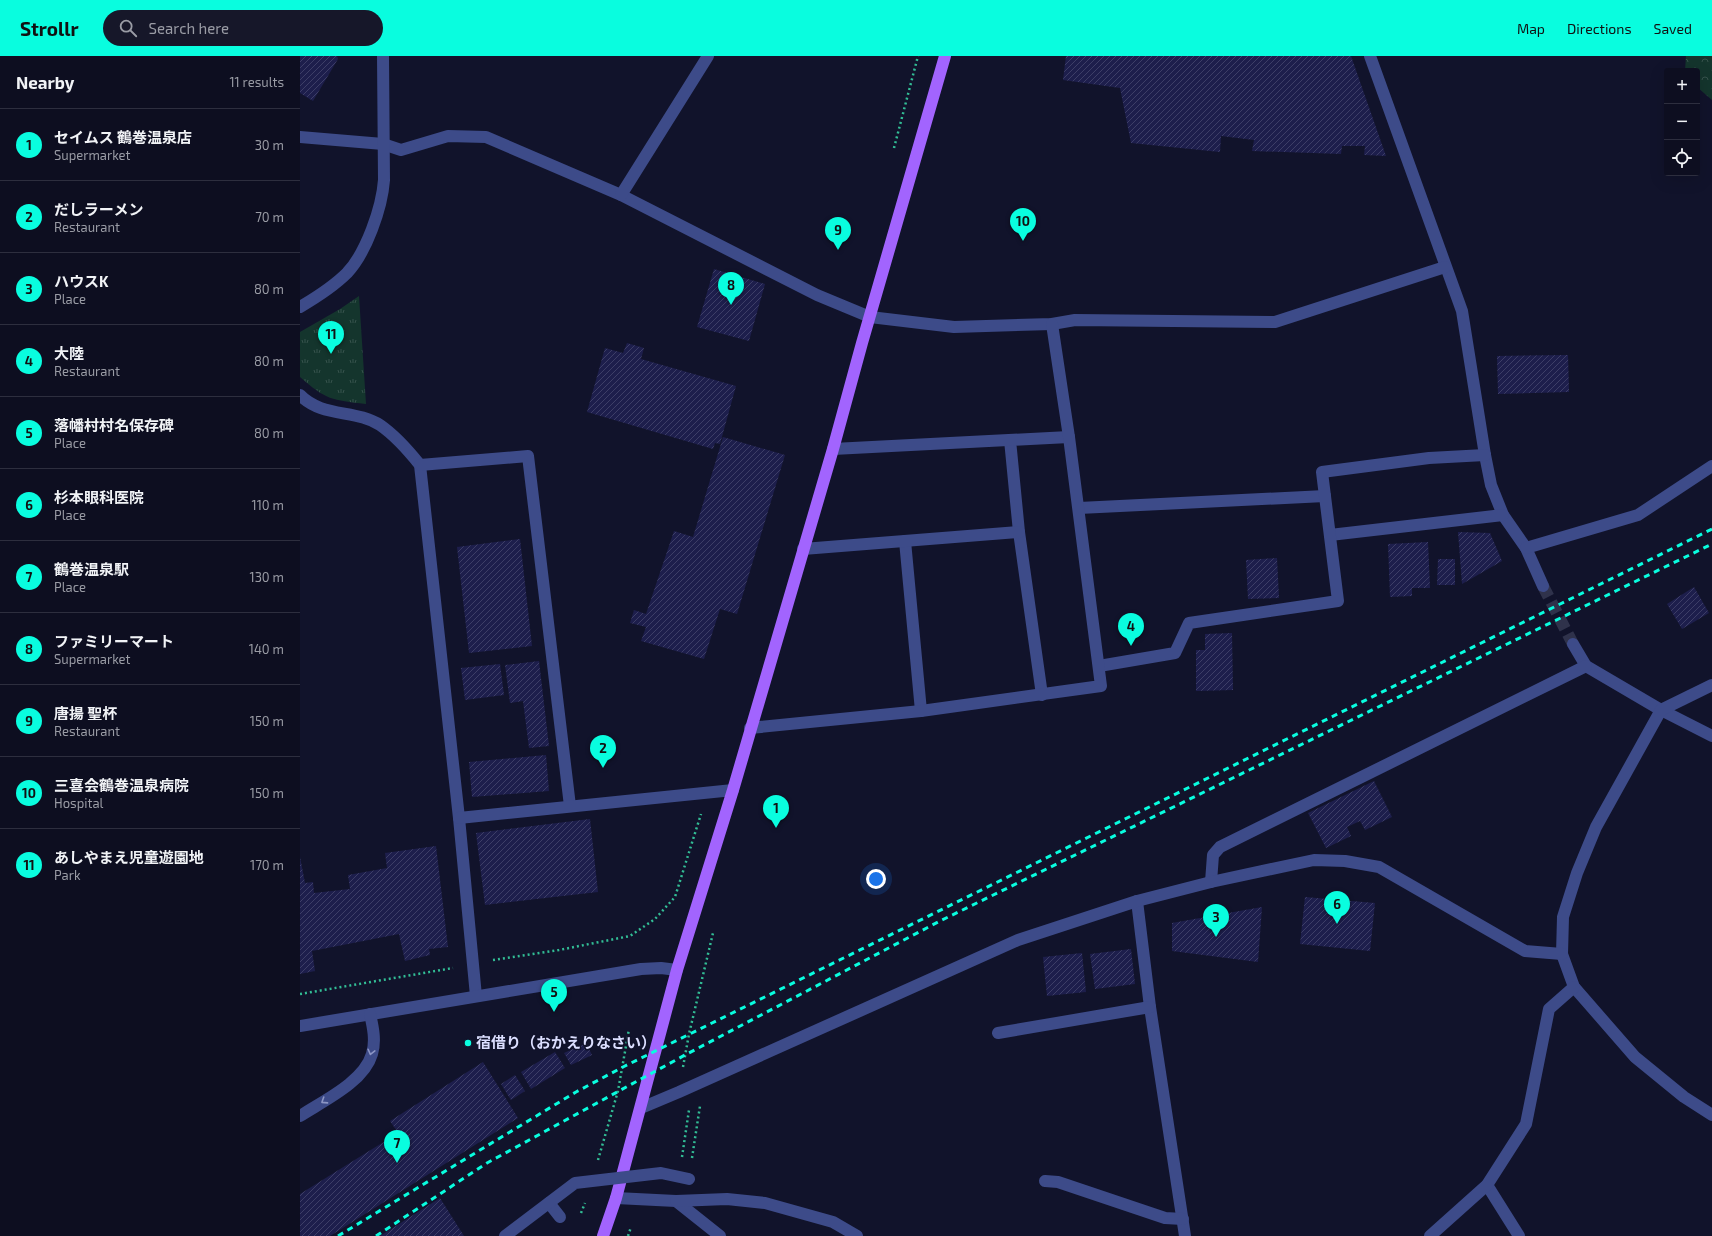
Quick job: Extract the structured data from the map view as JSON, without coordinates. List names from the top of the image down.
{
  "places": ["宿借り（おかえりなさい）"],
  "page": {
    "header": "Strollr",
    "search": "Search here",
    "nav": ["Map", "Directions", "Saved"],
    "heading": ["Nearby", "11 results"],
    "map_buttons": ["+", "−"],
    "list": [
      {
        "mark": "1",
        "name": "セイムス 鶴巻温泉店",
        "note": "Supermarket",
        "value": "30 m"
      },
      {
        "mark": "2",
        "name": "だしラーメン",
        "note": "Restaurant",
        "value": "70 m"
      },
      {
        "mark": "3",
        "name": "ハウスK",
        "note": "Place",
        "value": "80 m"
      },
      {
        "mark": "4",
        "name": "大陸",
        "note": "Restaurant",
        "value": "80 m"
      },
      {
        "mark": "5",
        "name": "落幡村村名保存碑",
        "note": "Place",
        "value": "80 m"
      },
      {
        "mark": "6",
        "name": "杉本眼科医院",
        "note": "Place",
        "value": "110 m"
      },
      {
        "mark": "7",
        "name": "鶴巻温泉駅",
        "note": "Place",
        "value": "130 m"
      },
      {
        "mark": "8",
        "name": "ファミリーマート",
        "note": "Supermarket",
        "value": "140 m"
      },
      {
        "mark": "9",
        "name": "唐揚 聖杯",
        "note": "Restaurant",
        "value": "150 m"
      },
      {
        "mark": "10",
        "name": "三喜会鶴巻温泉病院",
        "note": "Hospital",
        "value": "150 m"
      },
      {
        "mark": "11",
        "name": "あしやまえ児童遊園地",
        "note": "Park",
        "value": "170 m"
      }
    ],
    "pins": [
      "10",
      "9",
      "8",
      "11",
      "4",
      "2",
      "1",
      "6",
      "3",
      "5",
      "7"
    ]
  }
}
